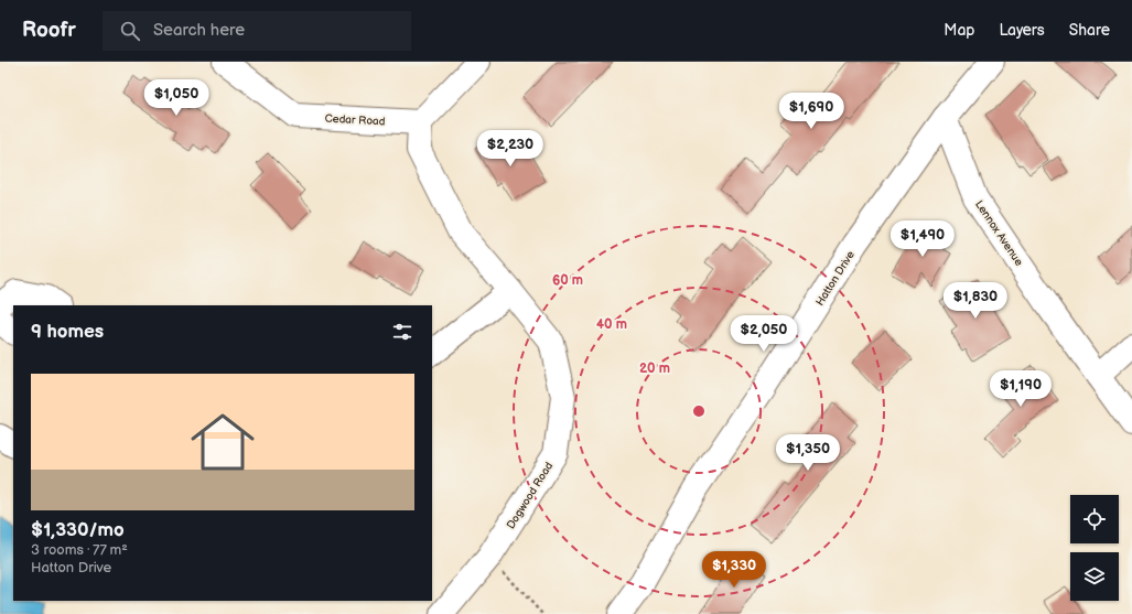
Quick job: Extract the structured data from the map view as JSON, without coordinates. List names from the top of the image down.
{
  "streets": {
    "street": [
      "Cedar Road",
      "Lennox Avenue",
      "Hatton Drive",
      "Dogwood Road"
    ]
  },
  "crossings": [
    ["Cedar Road", "Dogwood Road"],
    ["Lennox Avenue", "Hatton Drive"]
  ],
  "page": {
    "header": "Roofr",
    "search": "Search here",
    "nav": ["Map", "Layers", "Share"],
    "price": [
      "$1,050",
      "$1,690",
      "$2,230",
      "$1,490",
      "$1,830",
      "$2,050",
      "$1,190",
      "$1,350",
      "$1,330"
    ],
    "heading": "9 homes",
    "list": [
      {
        "name": "$1,330/mo",
        "note": "3 rooms · 77 m² · Hatton Drive"
      }
    ]
  },
  "rings": ["60 m", "40 m", "20 m"]
}
